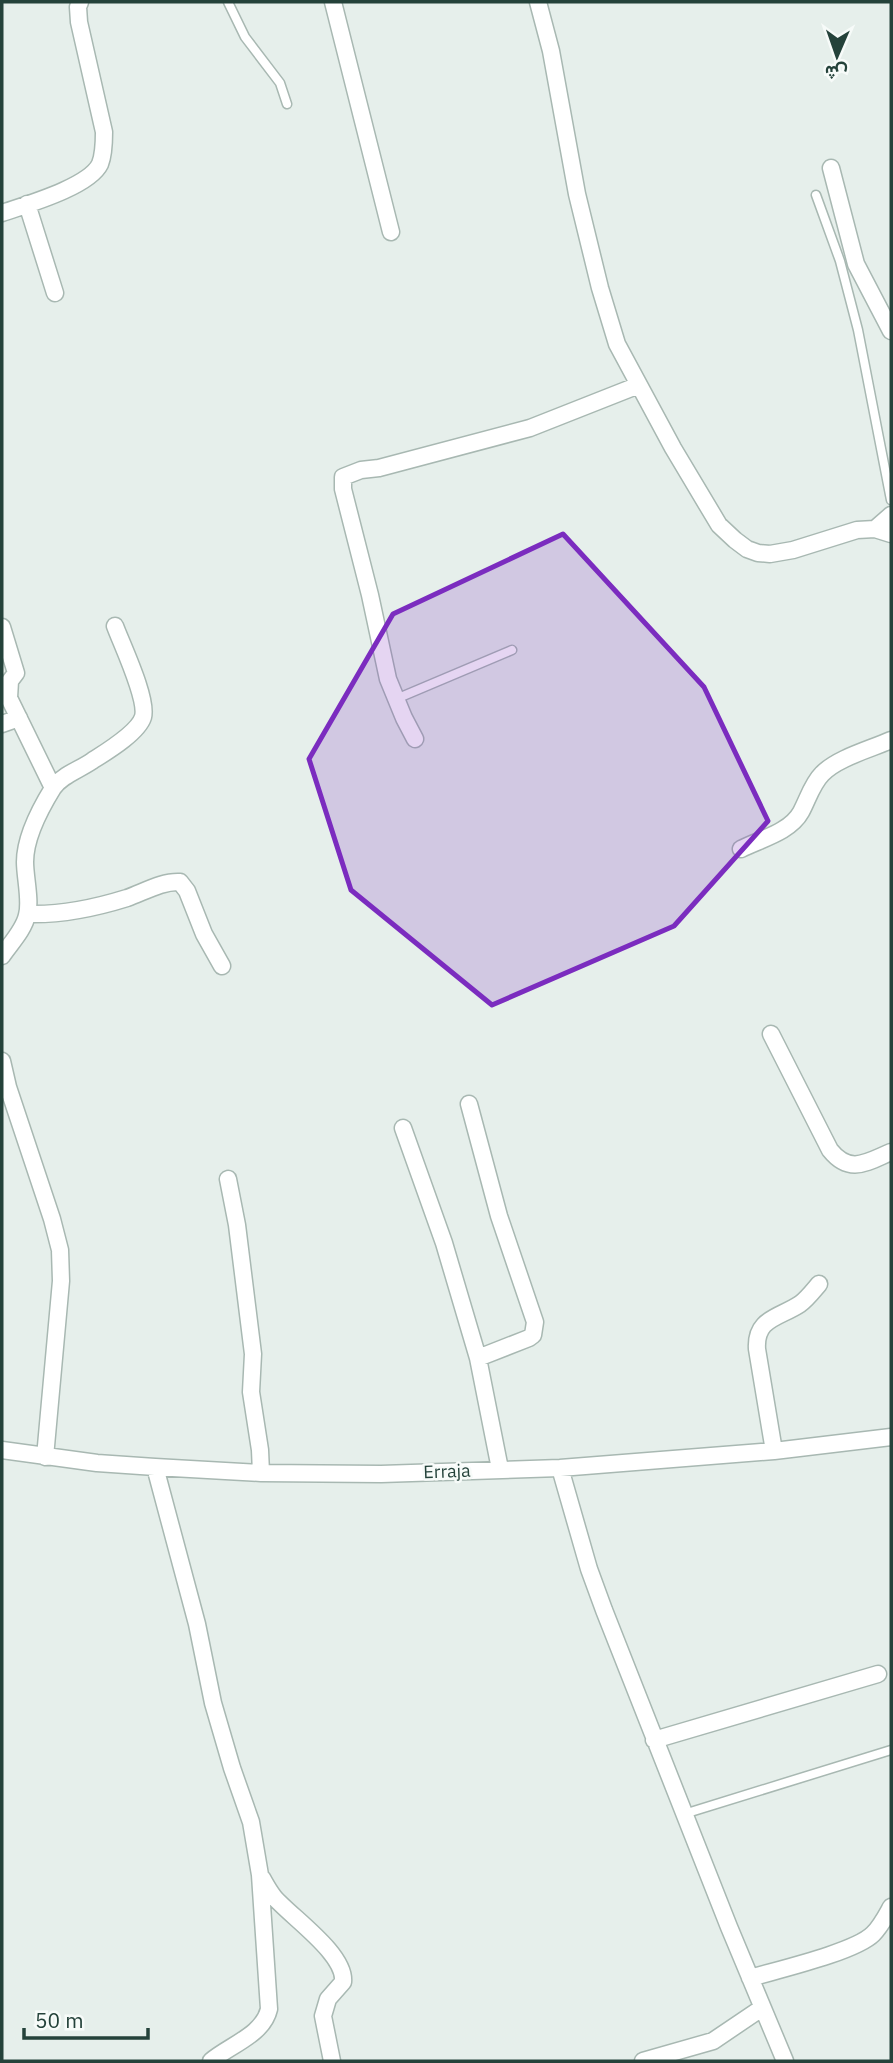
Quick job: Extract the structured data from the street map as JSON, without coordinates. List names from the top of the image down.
{
  "streets": {
    "street": ["Erraja"]
  },
  "scale_bar": "50 m",
  "north": "bottom"
}
